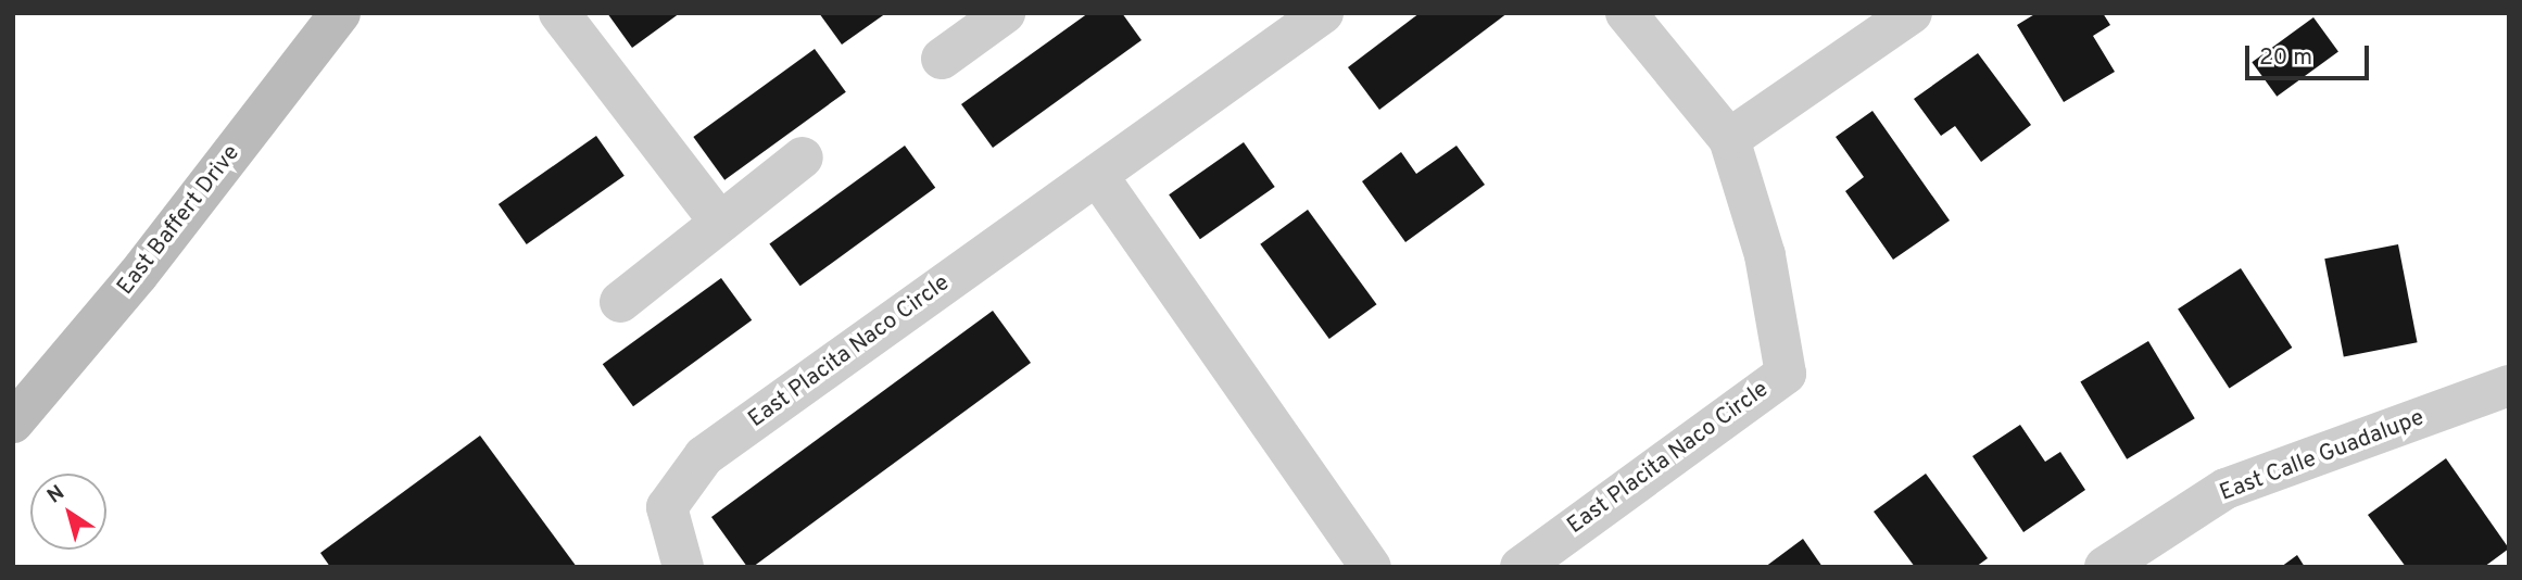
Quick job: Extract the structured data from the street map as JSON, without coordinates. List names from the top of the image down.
{
  "streets": {
    "street": ["East Baffert Drive", "East Placita Naco Circle", "East Calle Guadalupe"]
  },
  "scale_bar": "20 m",
  "north": "top left"
}
